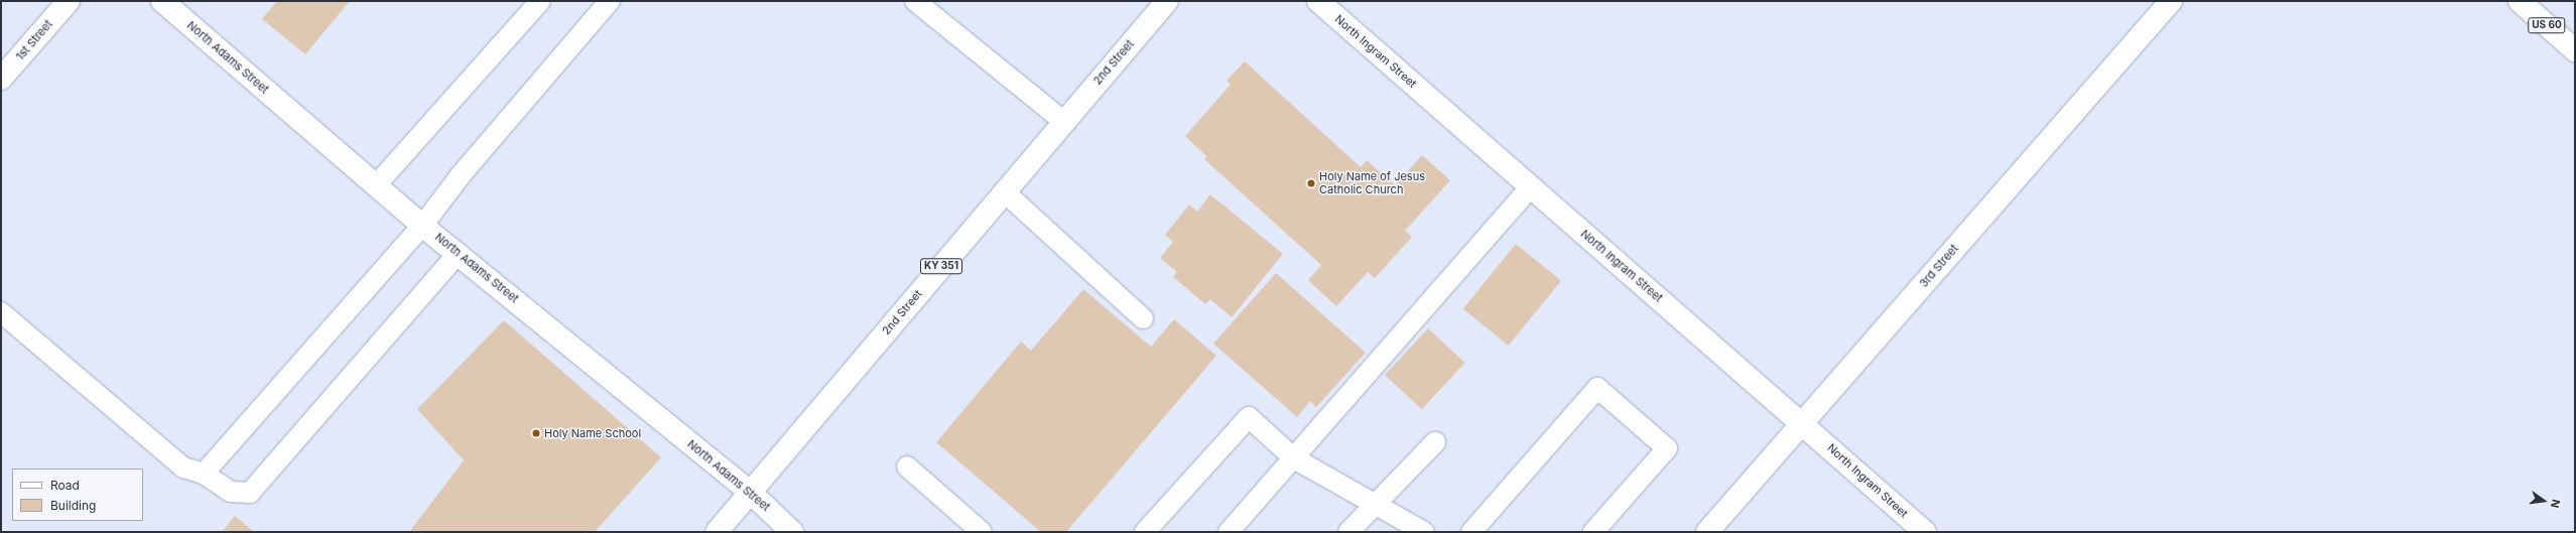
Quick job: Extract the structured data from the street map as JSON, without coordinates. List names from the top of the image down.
{
  "streets": {
    "street": [
      "US 60",
      "1st Street",
      "North Ingram Street",
      "North Adams Street",
      "2nd Street",
      "KY 351",
      "3rd Street"
    ]
  },
  "crossings": [
    ["North Ingram Street", "3rd Street"],
    ["North Adams Street", "2nd Street"]
  ],
  "places": ["Holy Name of Jesus Catholic Church", "Holy Name School"],
  "legend": ["Road", "Building"],
  "north": "right"
}
